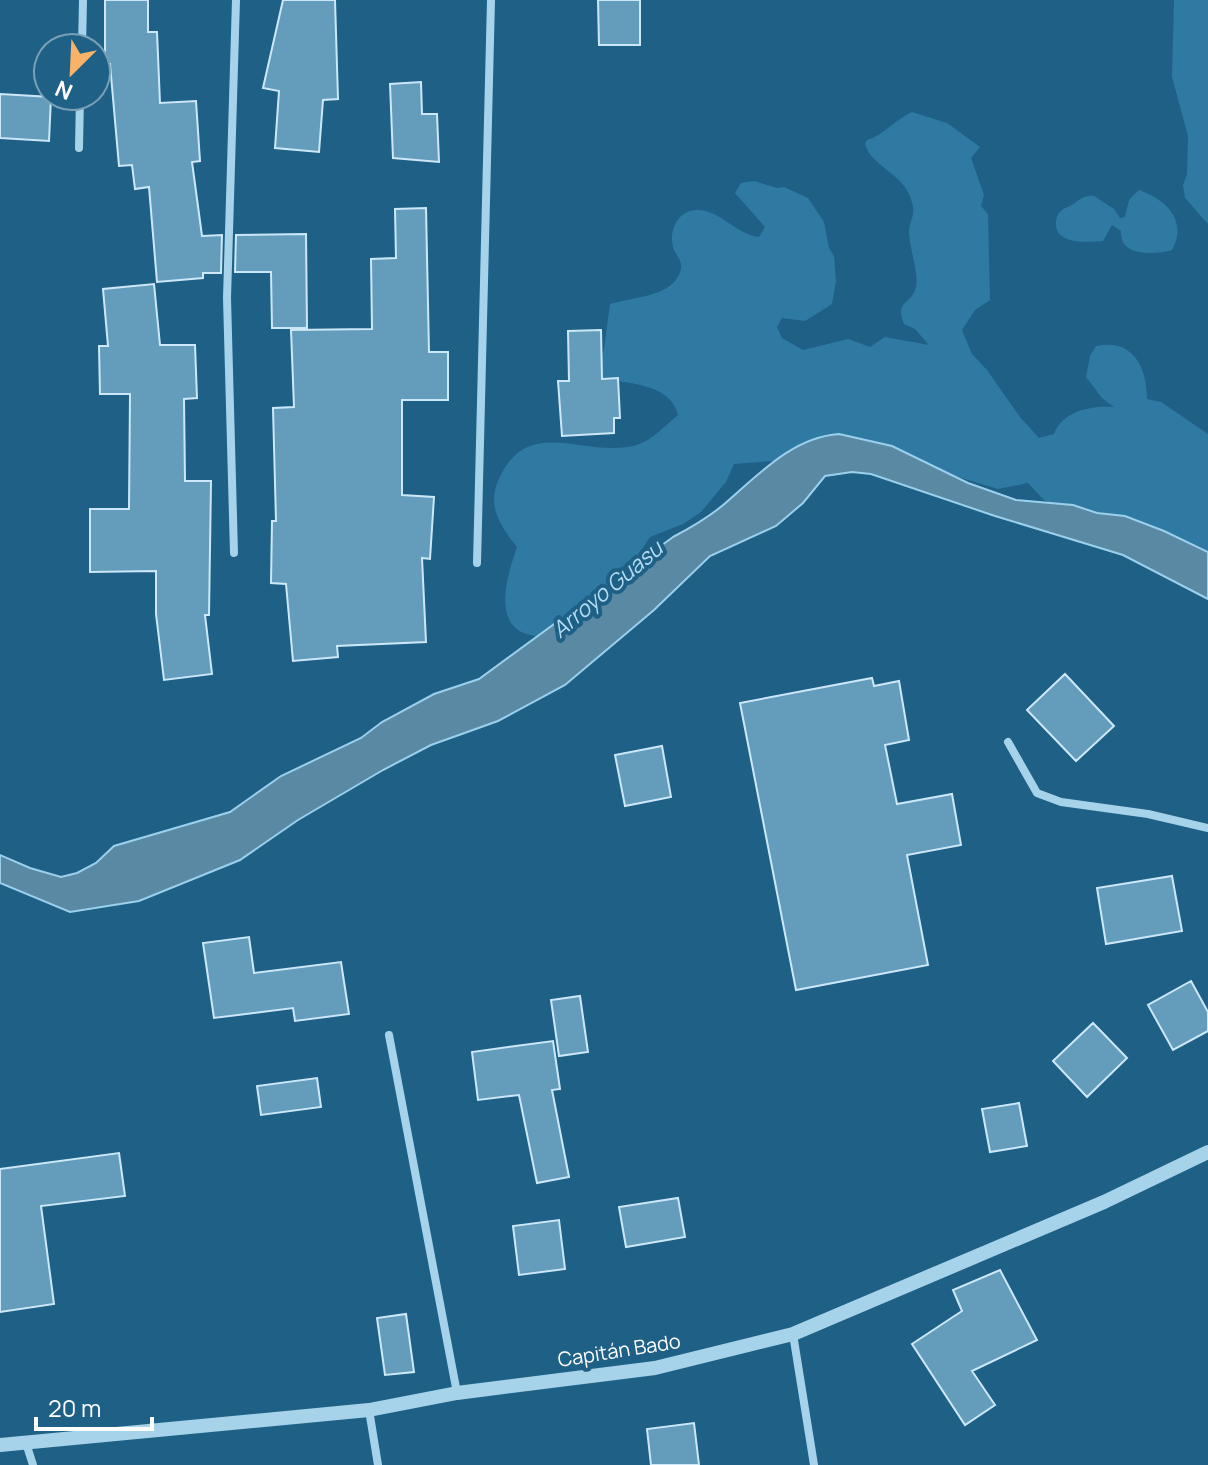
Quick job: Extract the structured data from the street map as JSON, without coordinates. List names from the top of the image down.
{
  "streets": {
    "street": ["Capitán Bado"]
  },
  "water": ["Arroyo Guasu"],
  "scale_bar": "20 m",
  "north": "bottom left"
}
